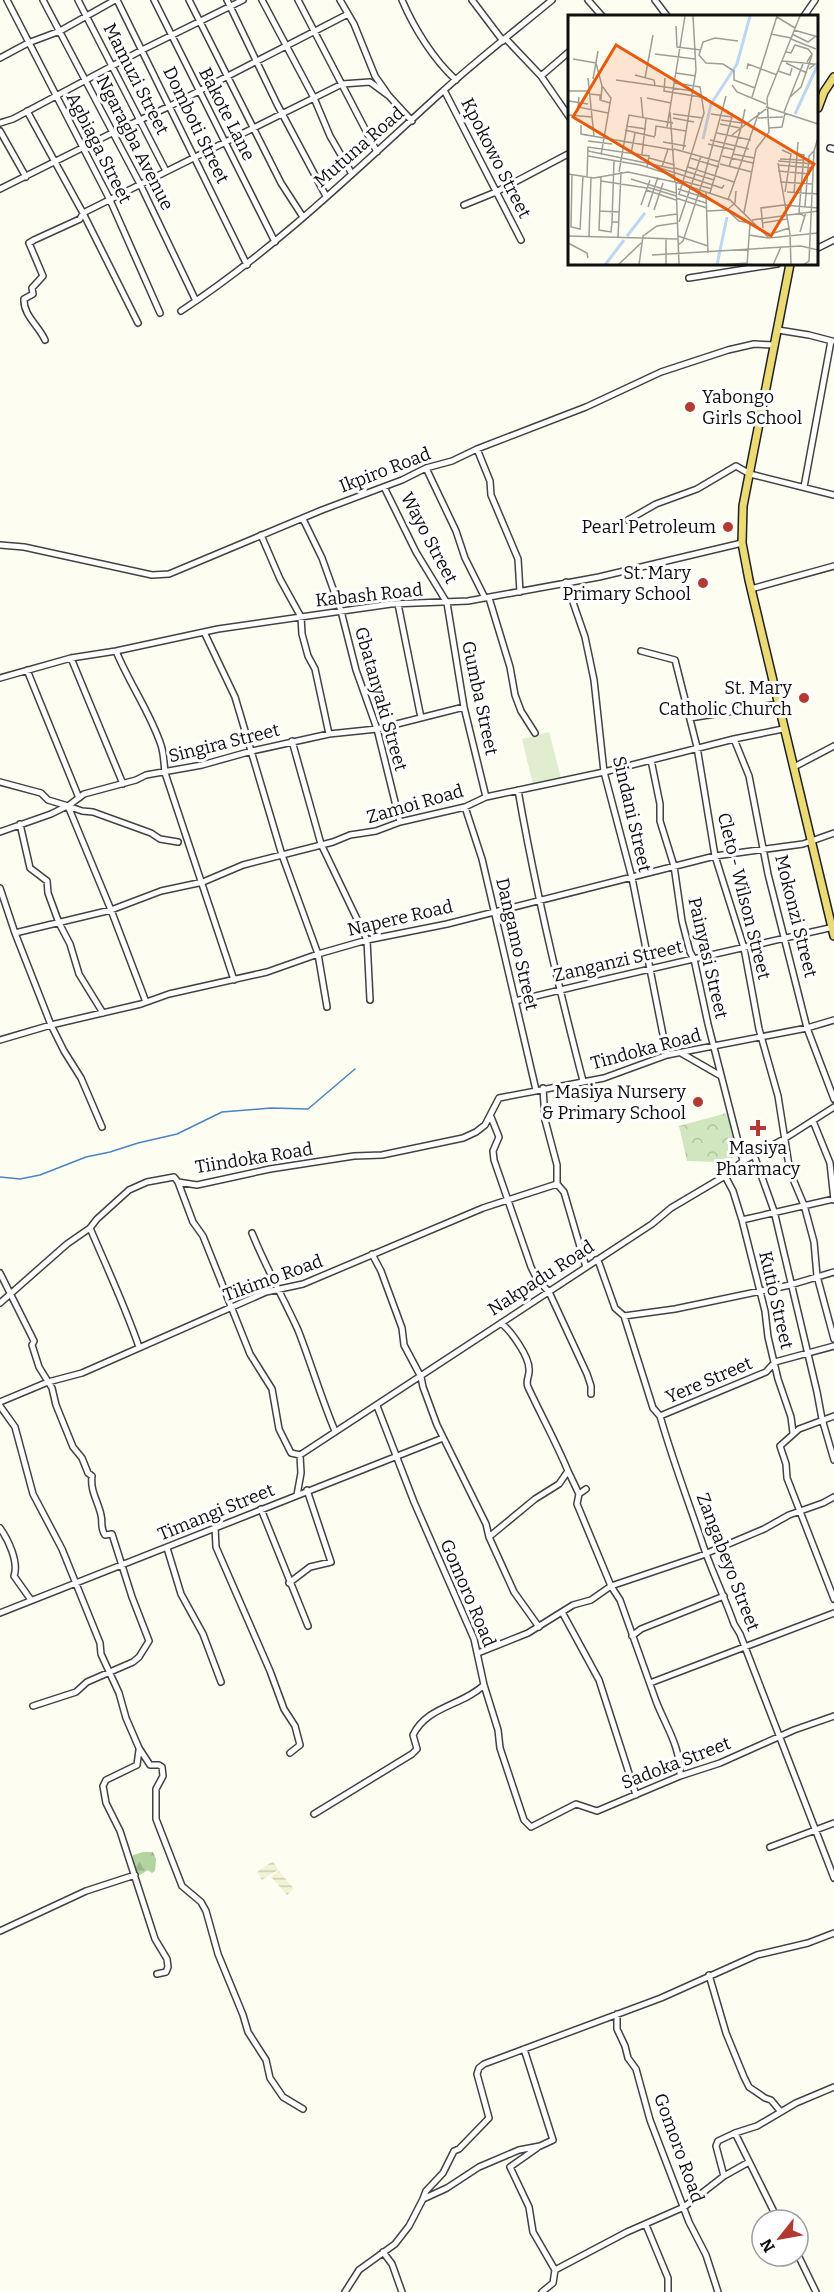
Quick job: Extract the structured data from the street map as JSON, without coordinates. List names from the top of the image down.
{
  "streets": {
    "street": [
      "Mamuzi Street",
      "Bakote Lane",
      "Domboti Street",
      "Ngaragba Avenue",
      "Mutuna Road",
      "Agbiaga Street",
      "Kpokowo Street",
      "Ikpiro Road",
      "Wayo Street",
      "Kabash Road",
      "Gumba Street",
      "Gbatanyaki Street",
      "Singira Street",
      "Zamoi Road",
      "Sindani Street",
      "Cleto - Wilson Street",
      "Mokonzi Street",
      "Napere Road",
      "Dangamo Street",
      "Painyasi Street",
      "Zanganzi Street",
      "Tindoka Road",
      "Tiindoka Road",
      "Tikimo Road",
      "Nakpadu Road",
      "Kutio Street",
      "Yere Street",
      "Timangi Street",
      "Zangabeyo Street",
      "Gomoro Road",
      "Sadoka Street"
    ]
  },
  "crossings": [
    ["Bakote Lane", "Mutuna Road"],
    ["Domboti Street", "Mutuna Road"],
    ["Ngaragba Avenue", "Mutuna Road"],
    ["Mutuna Road", "Kpokowo Street"],
    ["Ikpiro Road", "Wayo Street"],
    ["Ikpiro Road", "Gbatanyaki Street"],
    ["Wayo Street", "Kabash Road"],
    ["Wayo Street", "Gumba Street"],
    ["Kabash Road", "Gumba Street"],
    ["Kabash Road", "Gbatanyaki Street"],
    ["Kabash Road", "Sindani Street"],
    ["Gumba Street", "Singira Street"],
    ["Gumba Street", "Zamoi Road"],
    ["Gbatanyaki Street", "Singira Street"],
    ["Gbatanyaki Street", "Zamoi Road"],
    ["Zamoi Road", "Sindani Street"],
    ["Zamoi Road", "Cleto - Wilson Street"],
    ["Zamoi Road", "Mokonzi Street"],
    ["Zamoi Road", "Dangamo Street"],
    ["Zamoi Road", "Painyasi Street"],
    ["Sindani Street", "Napere Road"],
    ["Sindani Street", "Zanganzi Street"],
    ["Sindani Street", "Tindoka Road"],
    ["Cleto - Wilson Street", "Napere Road"],
    ["Cleto - Wilson Street", "Zanganzi Street"],
    ["Cleto - Wilson Street", "Tindoka Road"],
    ["Cleto - Wilson Street", "Nakpadu Road"],
    ["Mokonzi Street", "Napere Road"],
    ["Mokonzi Street", "Zanganzi Street"],
    ["Mokonzi Street", "Tindoka Road"],
    ["Napere Road", "Dangamo Street"],
    ["Napere Road", "Painyasi Street"],
    ["Dangamo Street", "Zanganzi Street"],
    ["Dangamo Street", "Tindoka Road"],
    ["Dangamo Street", "Tiindoka Road"],
    ["Dangamo Street", "Tikimo Road"],
    ["Dangamo Street", "Nakpadu Road"],
    ["Painyasi Street", "Zanganzi Street"],
    ["Painyasi Street", "Tindoka Road"],
    ["Painyasi Street", "Nakpadu Road"],
    ["Tindoka Road", "Tiindoka Road"],
    ["Nakpadu Road", "Kutio Street"],
    ["Nakpadu Road", "Zangabeyo Street"],
    ["Nakpadu Road", "Gomoro Road"],
    ["Kutio Street", "Yere Street"],
    ["Yere Street", "Zangabeyo Street"],
    ["Timangi Street", "Gomoro Road"],
    ["Zangabeyo Street", "Sadoka Street"],
    ["Gomoro Road", "Sadoka Street"]
  ],
  "places": {
    "other": [
      "Yabongo Girls School",
      "Pearl Petroleum",
      "St. Mary Primary School",
      "St. Mary Catholic Church",
      "Masiya Nursery & Primary School"
    ],
    "health": ["Masiya Pharmacy"]
  },
  "north": "bottom left"
}
